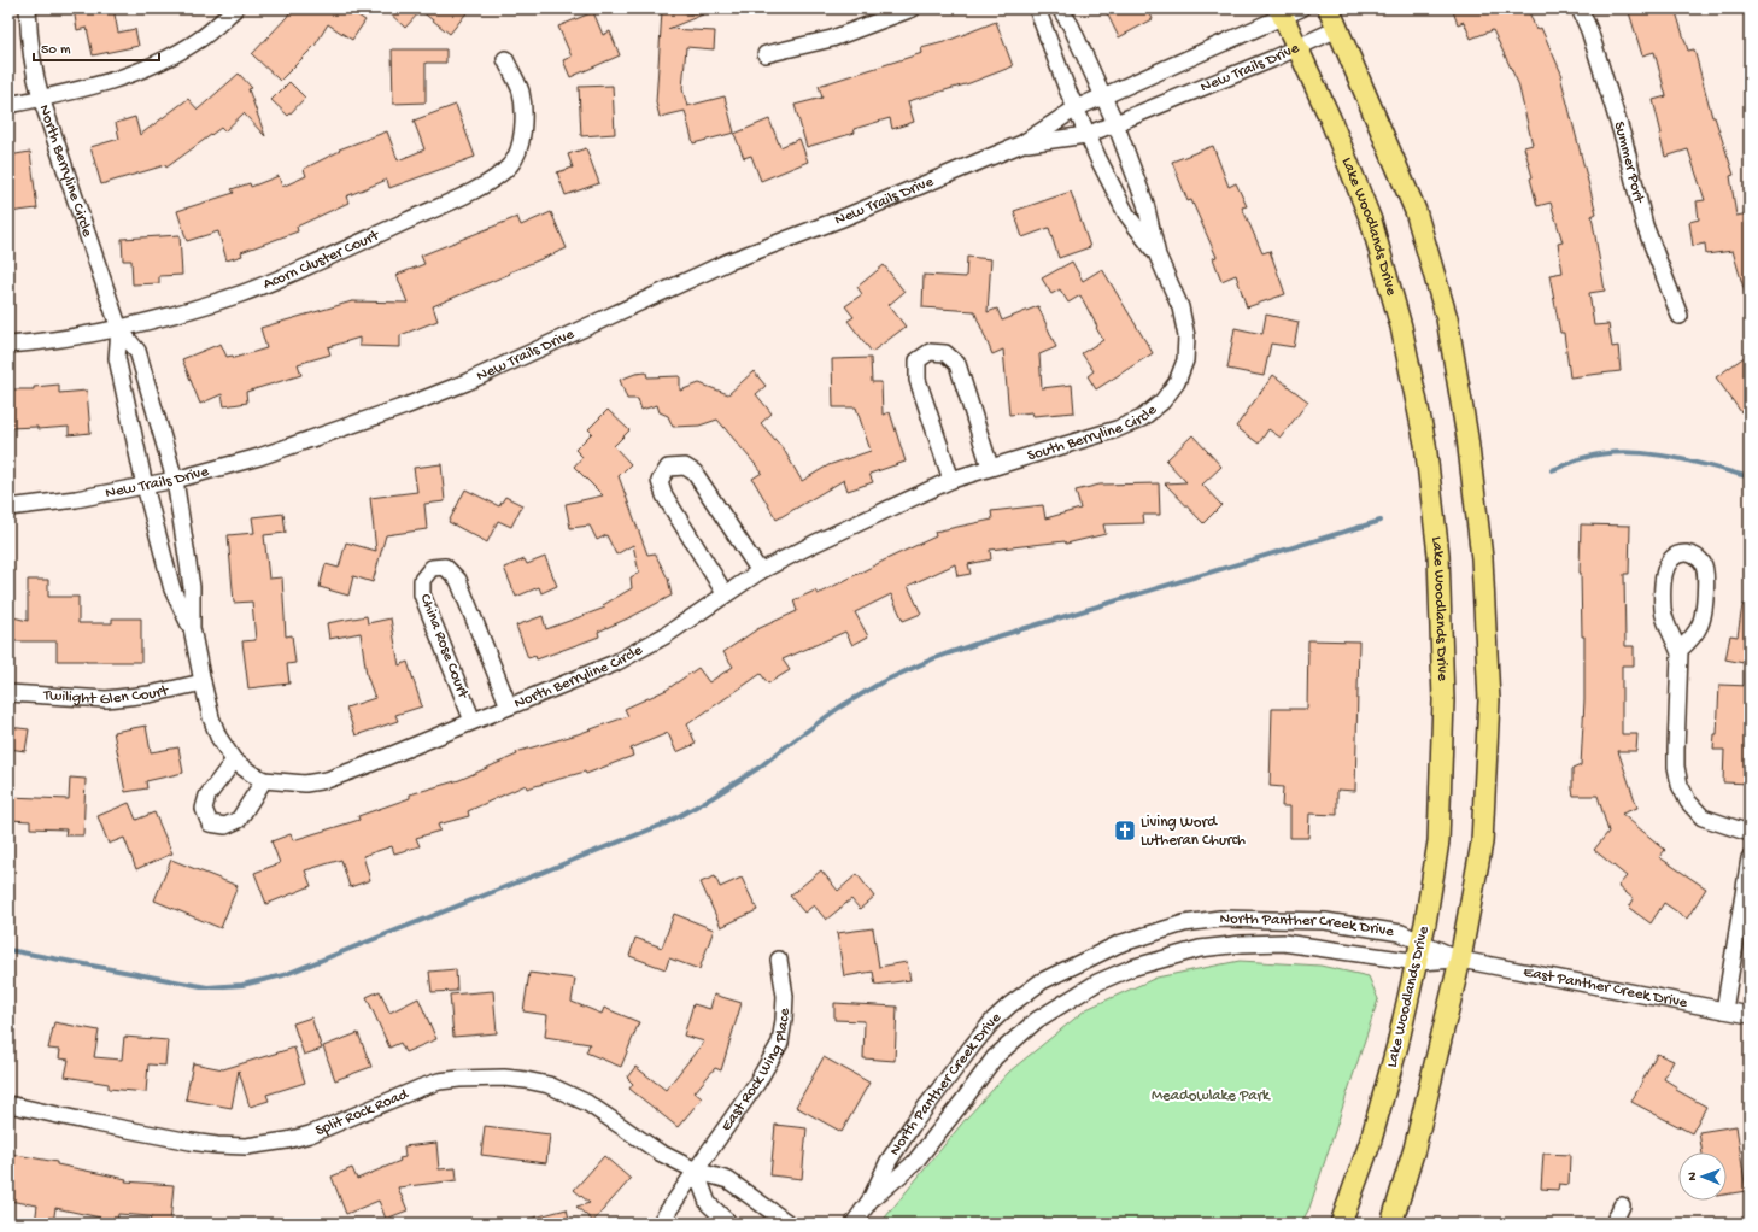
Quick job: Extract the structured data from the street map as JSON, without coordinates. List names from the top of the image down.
{
  "streets": {
    "main road": ["Lake Woodlands Drive"],
    "street": [
      "New Trails Drive",
      "Summer Port",
      "North Berryline Circle",
      "Acorn Cluster Court",
      "South Berryline Circle",
      "China Rose Court",
      "Twilight Glen Court",
      "North Panther Creek Drive",
      "East Panther Creek Drive",
      "East Rock Wing Place",
      "Split Rock Road"
    ]
  },
  "crossings": [
    ["New Trails Drive", "North Berryline Circle"],
    ["New Trails Drive", "Lake Woodlands Drive"],
    ["New Trails Drive", "South Berryline Circle"],
    ["North Berryline Circle", "Acorn Cluster Court"],
    ["North Berryline Circle", "South Berryline Circle"],
    ["North Berryline Circle", "China Rose Court"],
    ["North Berryline Circle", "Twilight Glen Court"],
    ["Lake Woodlands Drive", "North Panther Creek Drive"],
    ["North Panther Creek Drive", "East Panther Creek Drive"],
    ["East Rock Wing Place", "Split Rock Road"]
  ],
  "parks": ["Meadowlake Park"],
  "places": {
    "church": ["Living Word Lutheran Church"]
  },
  "scale_bar": "50 m",
  "north": "left"
}
